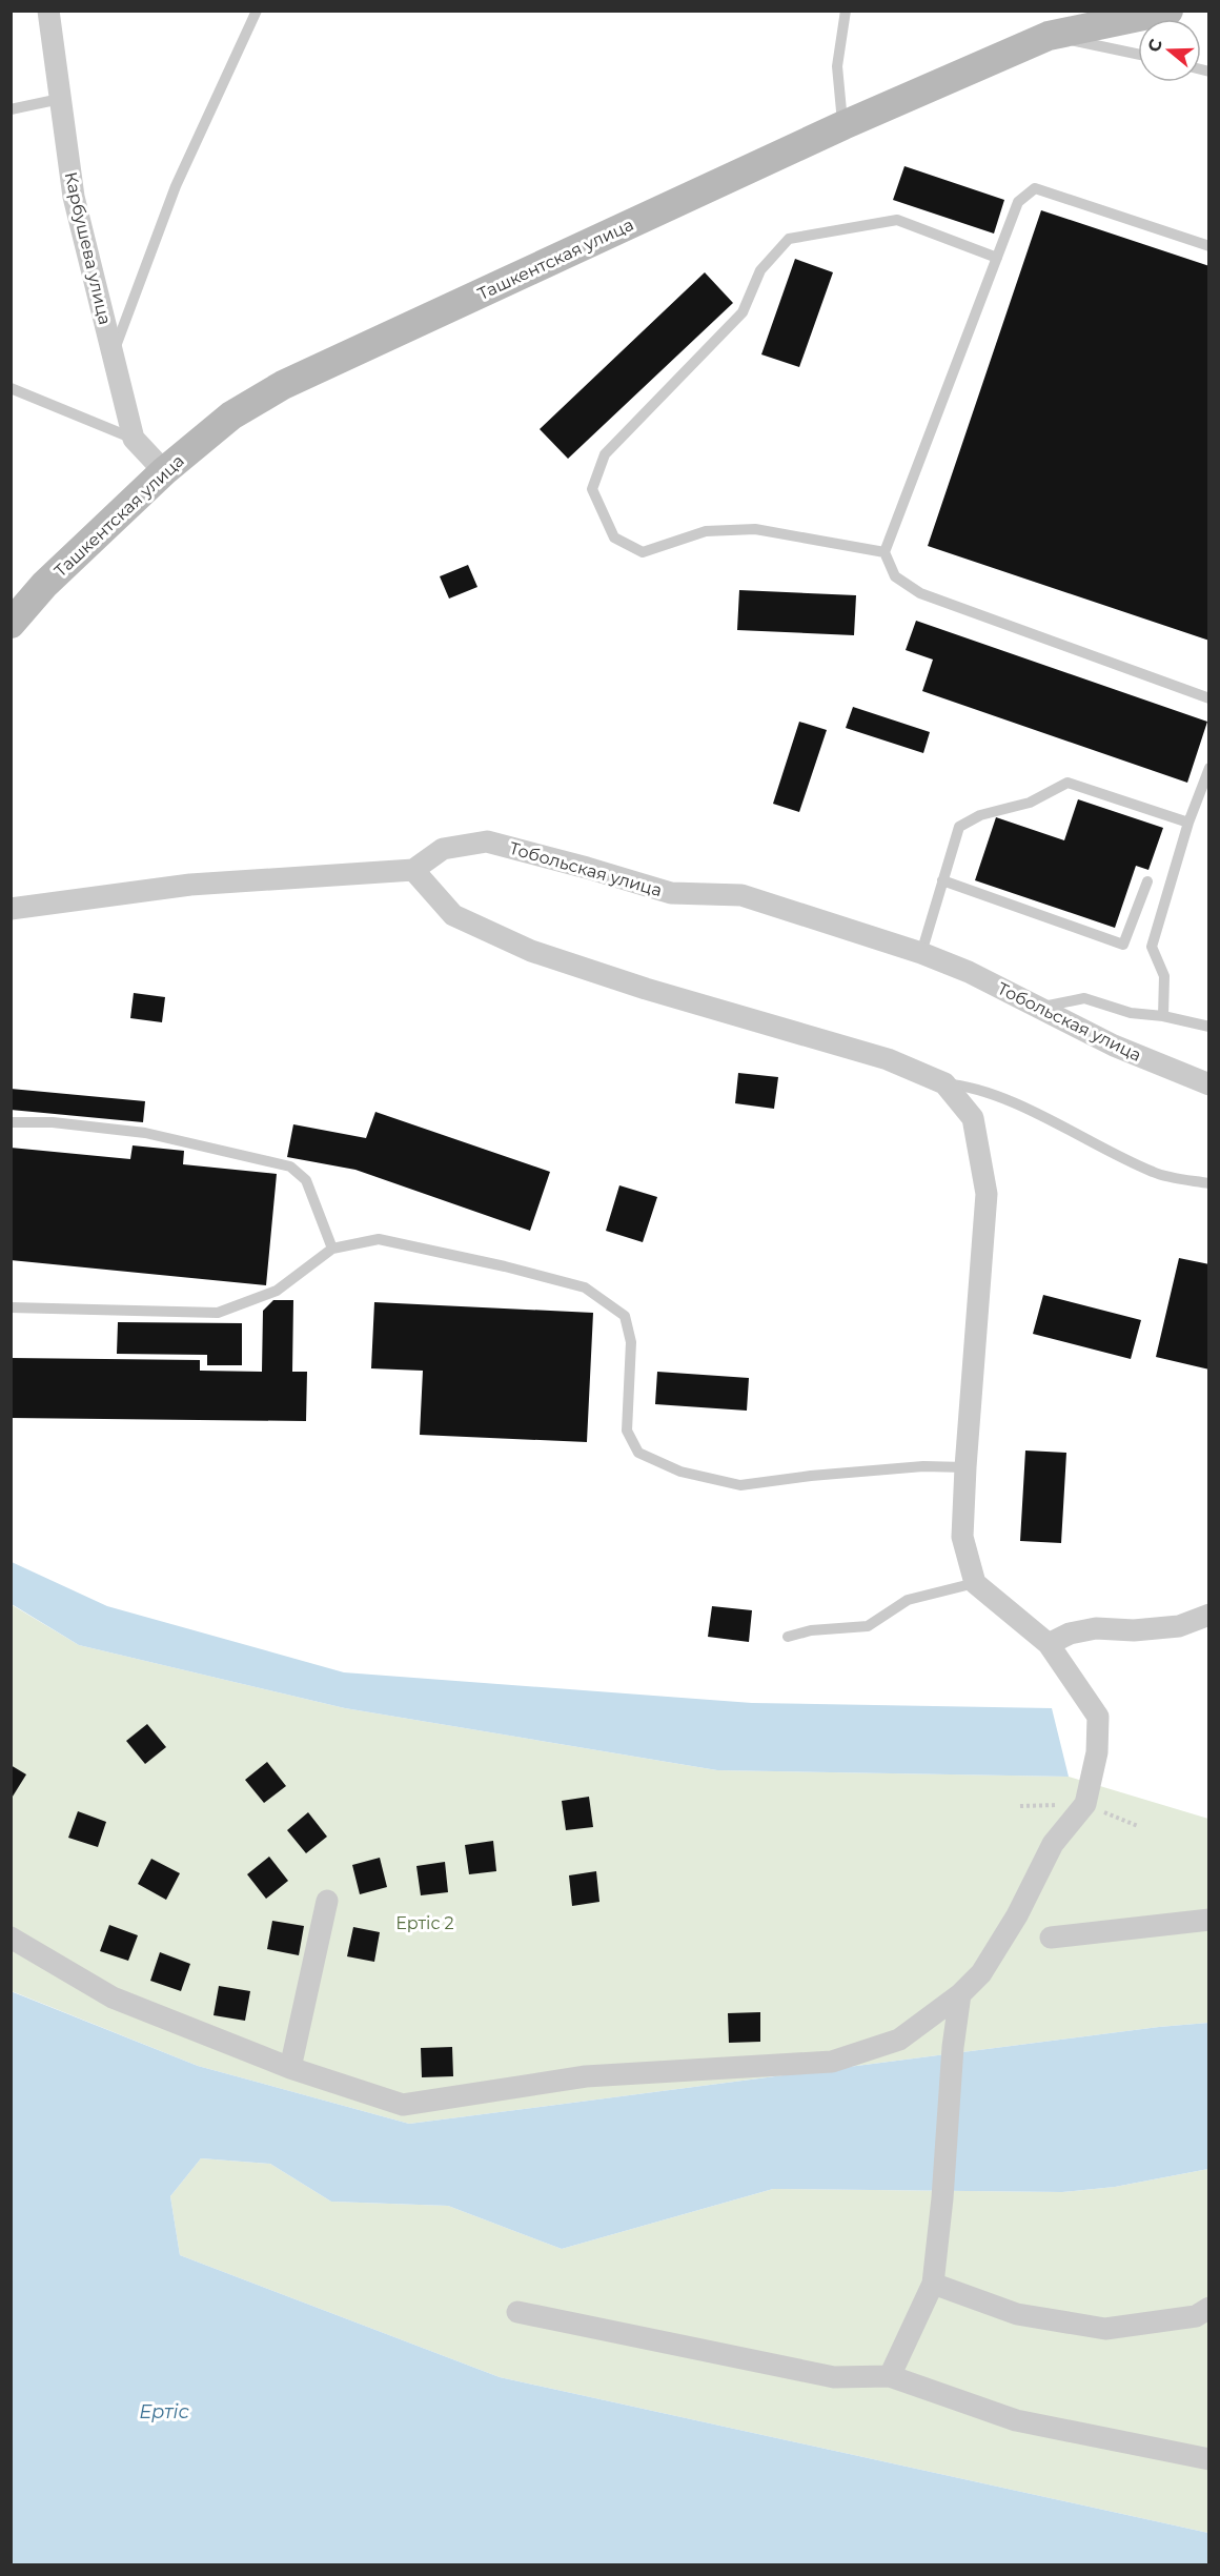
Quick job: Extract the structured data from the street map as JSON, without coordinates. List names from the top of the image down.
{
  "streets": {
    "main road": ["Ташкентская улица"],
    "street": ["Карбушева улица", "Тобольская улица"]
  },
  "crossings": [
    ["Карбушева улица", "Ташкентская улица"]
  ],
  "water": ["Ертіс"],
  "parks": ["Ертіс 2"],
  "north": "left"
}
